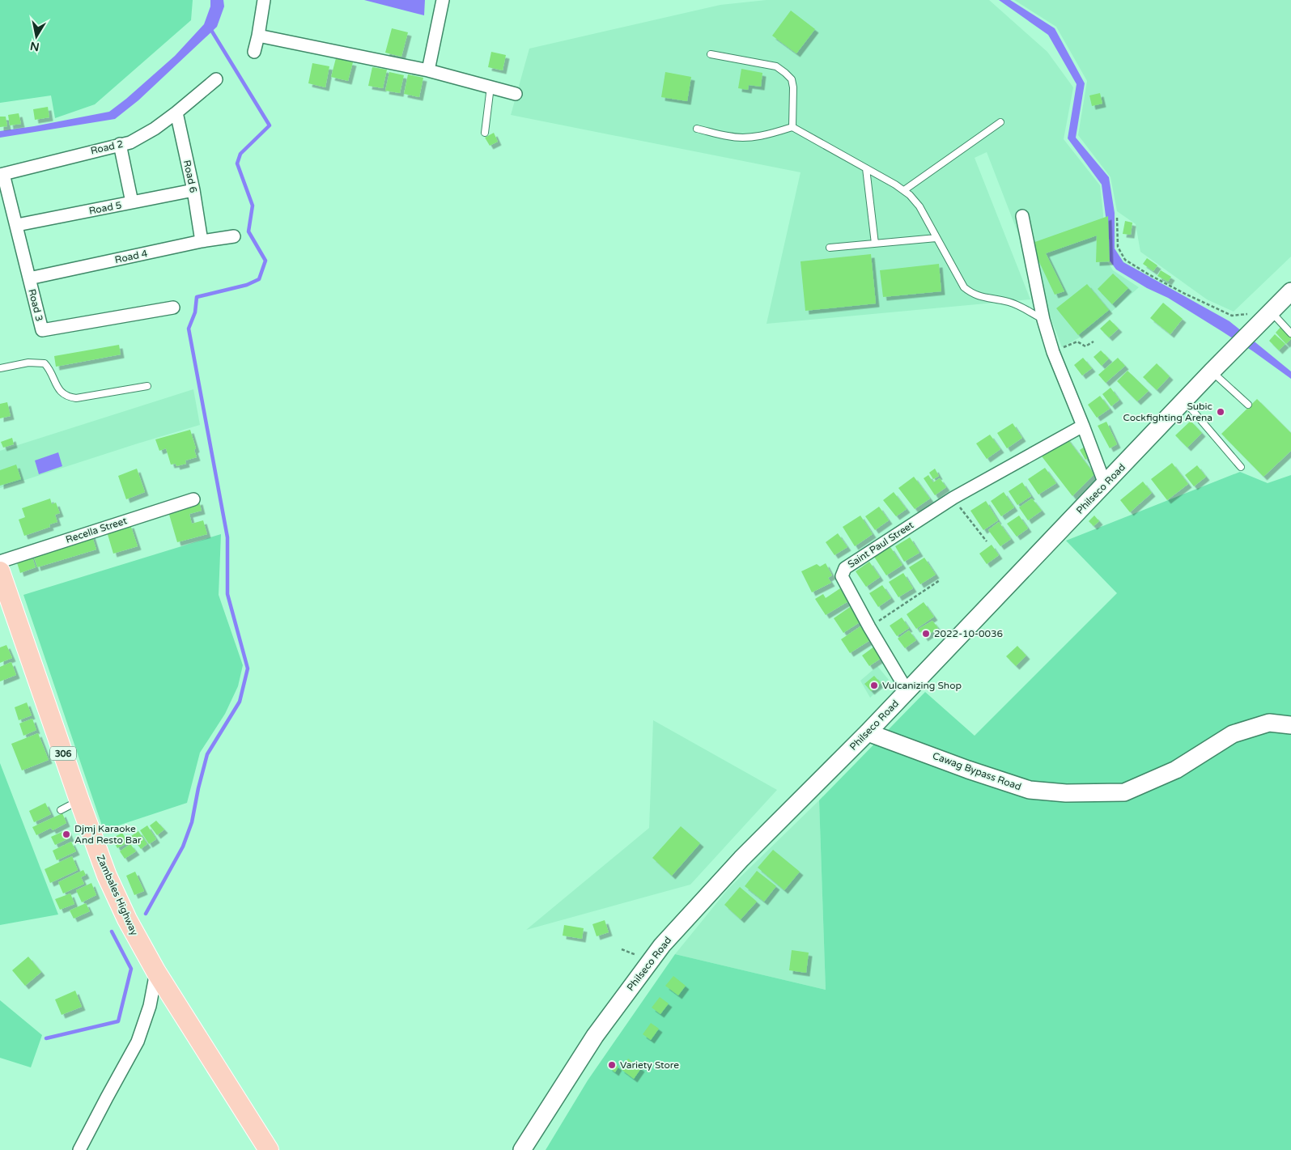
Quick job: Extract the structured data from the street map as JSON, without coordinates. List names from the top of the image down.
{
  "streets": {
    "main road": ["306", "Zambales Highway"],
    "street": [
      "Road 2",
      "Road 6",
      "Road 5",
      "Road 4",
      "Road 3",
      "Philseco Road",
      "Recella Street",
      "Saint Paul Street",
      "Cawag Bypass Road"
    ]
  },
  "crossings": [
    ["Road 2", "Road 6"],
    ["Road 2", "Road 3"],
    ["Road 6", "Road 5"],
    ["Road 6", "Road 4"],
    ["Road 5", "Road 3"],
    ["Road 4", "Road 3"],
    ["Philseco Road", "Saint Paul Street"],
    ["Philseco Road", "Cawag Bypass Road"]
  ],
  "places": [
    "Subic Cockfighting Arena",
    "2022-10-0036",
    "Vulcanizing Shop",
    "Djmj Karaoke And Resto Bar",
    "Variety Store"
  ],
  "north": "bottom"
}
